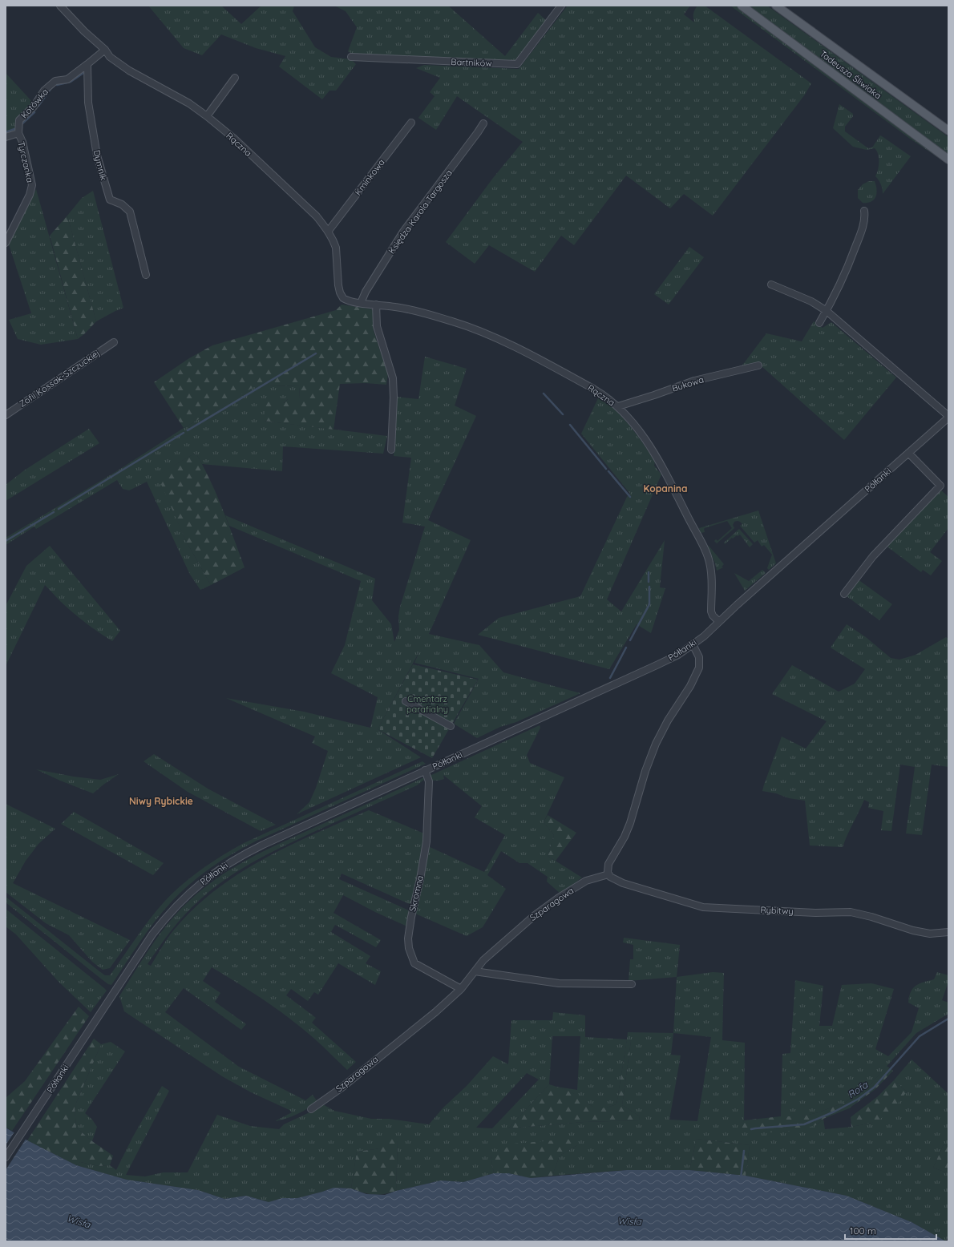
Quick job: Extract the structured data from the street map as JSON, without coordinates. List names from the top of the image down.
{
  "streets": {
    "main road": ["Tadeusza Śliwiaka"],
    "street": [
      "Bartników",
      "Kotówka",
      "Rączna",
      "Tyrczanka",
      "Dymnik",
      "Kminkowa",
      "Księdza Karola Targosza",
      "Zofii Kossak-Szczuckiej",
      "Bukowa",
      "Półłanki",
      "Skromna",
      "Szparagowa",
      "Rybitwy"
    ]
  },
  "crossings": [
    ["Kotówka", "Tyrczanka"],
    ["Kotówka", "Dymnik"],
    ["Rączna", "Kminkowa"],
    ["Rączna", "Księdza Karola Targosza"],
    ["Rączna", "Bukowa"],
    ["Rączna", "Półłanki"],
    ["Półłanki", "Skromna"],
    ["Skromna", "Szparagowa"],
    ["Szparagowa", "Rybitwy"]
  ],
  "districts": ["Kopanina", "Niwy Rybickie"],
  "water": ["Rofa", "Wisła"],
  "parks": ["Cmentarz parafialny"],
  "scale_bar": "100 m"
}
